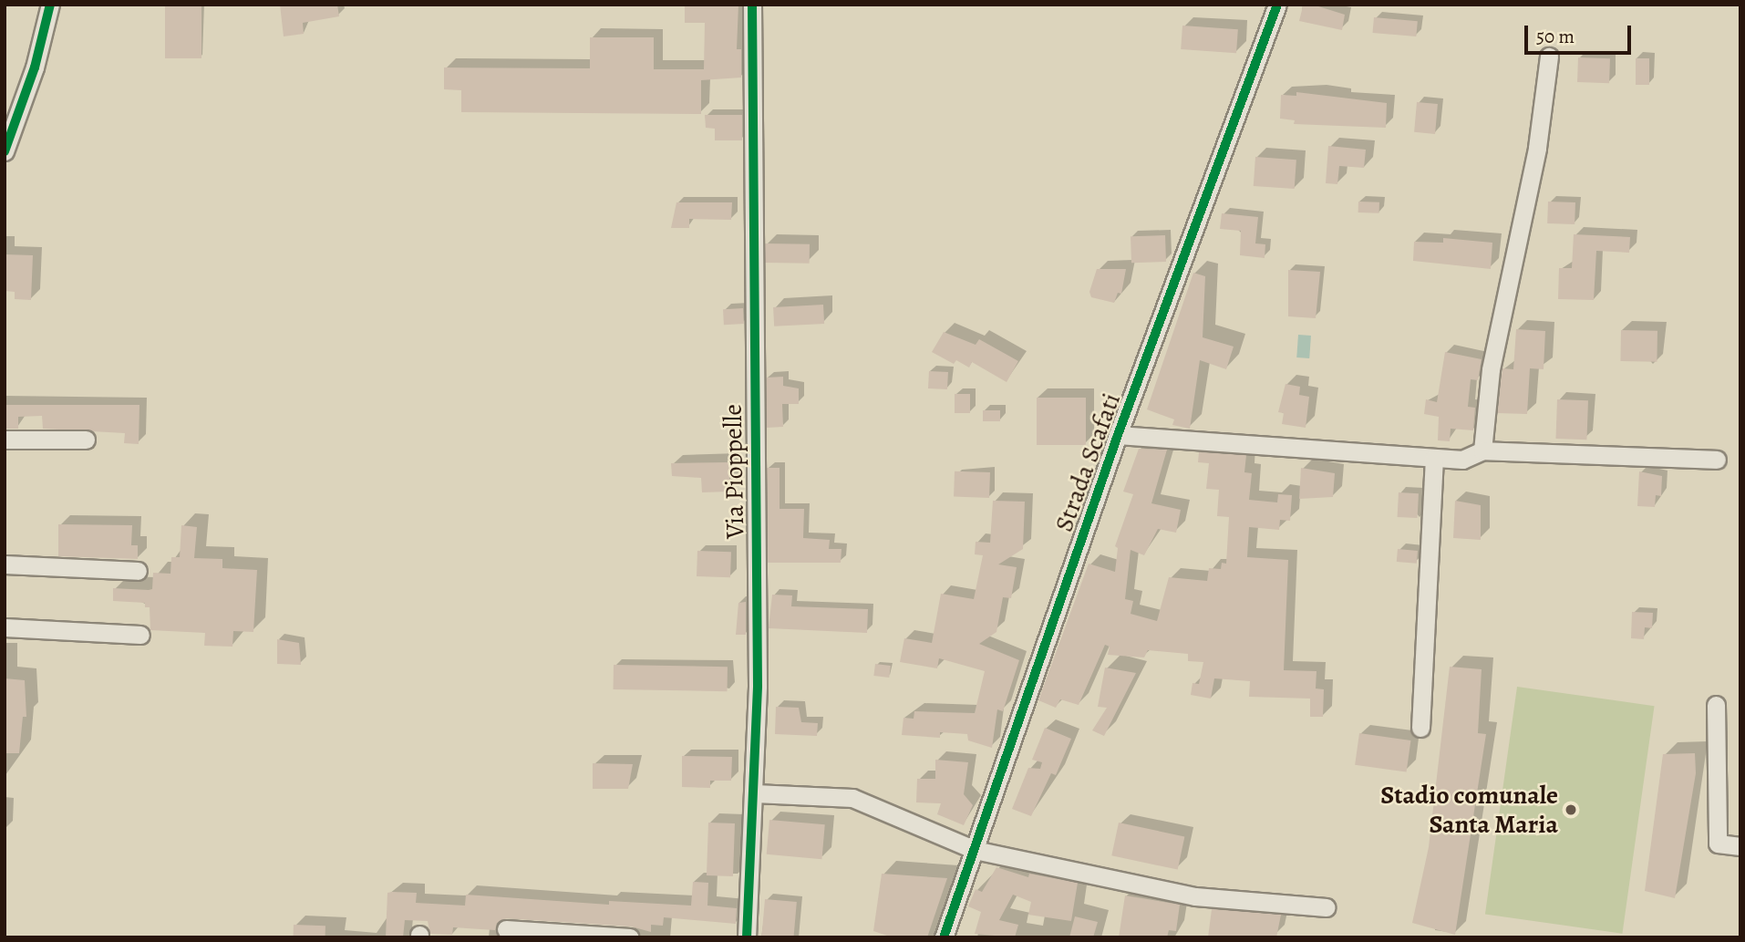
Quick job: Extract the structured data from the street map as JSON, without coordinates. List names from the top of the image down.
{
  "streets": {
    "street": ["Strada Scafati", "Via Pioppelle"]
  },
  "places": ["Stadio comunale Santa Maria"],
  "scale_bar": "50 m"
}
